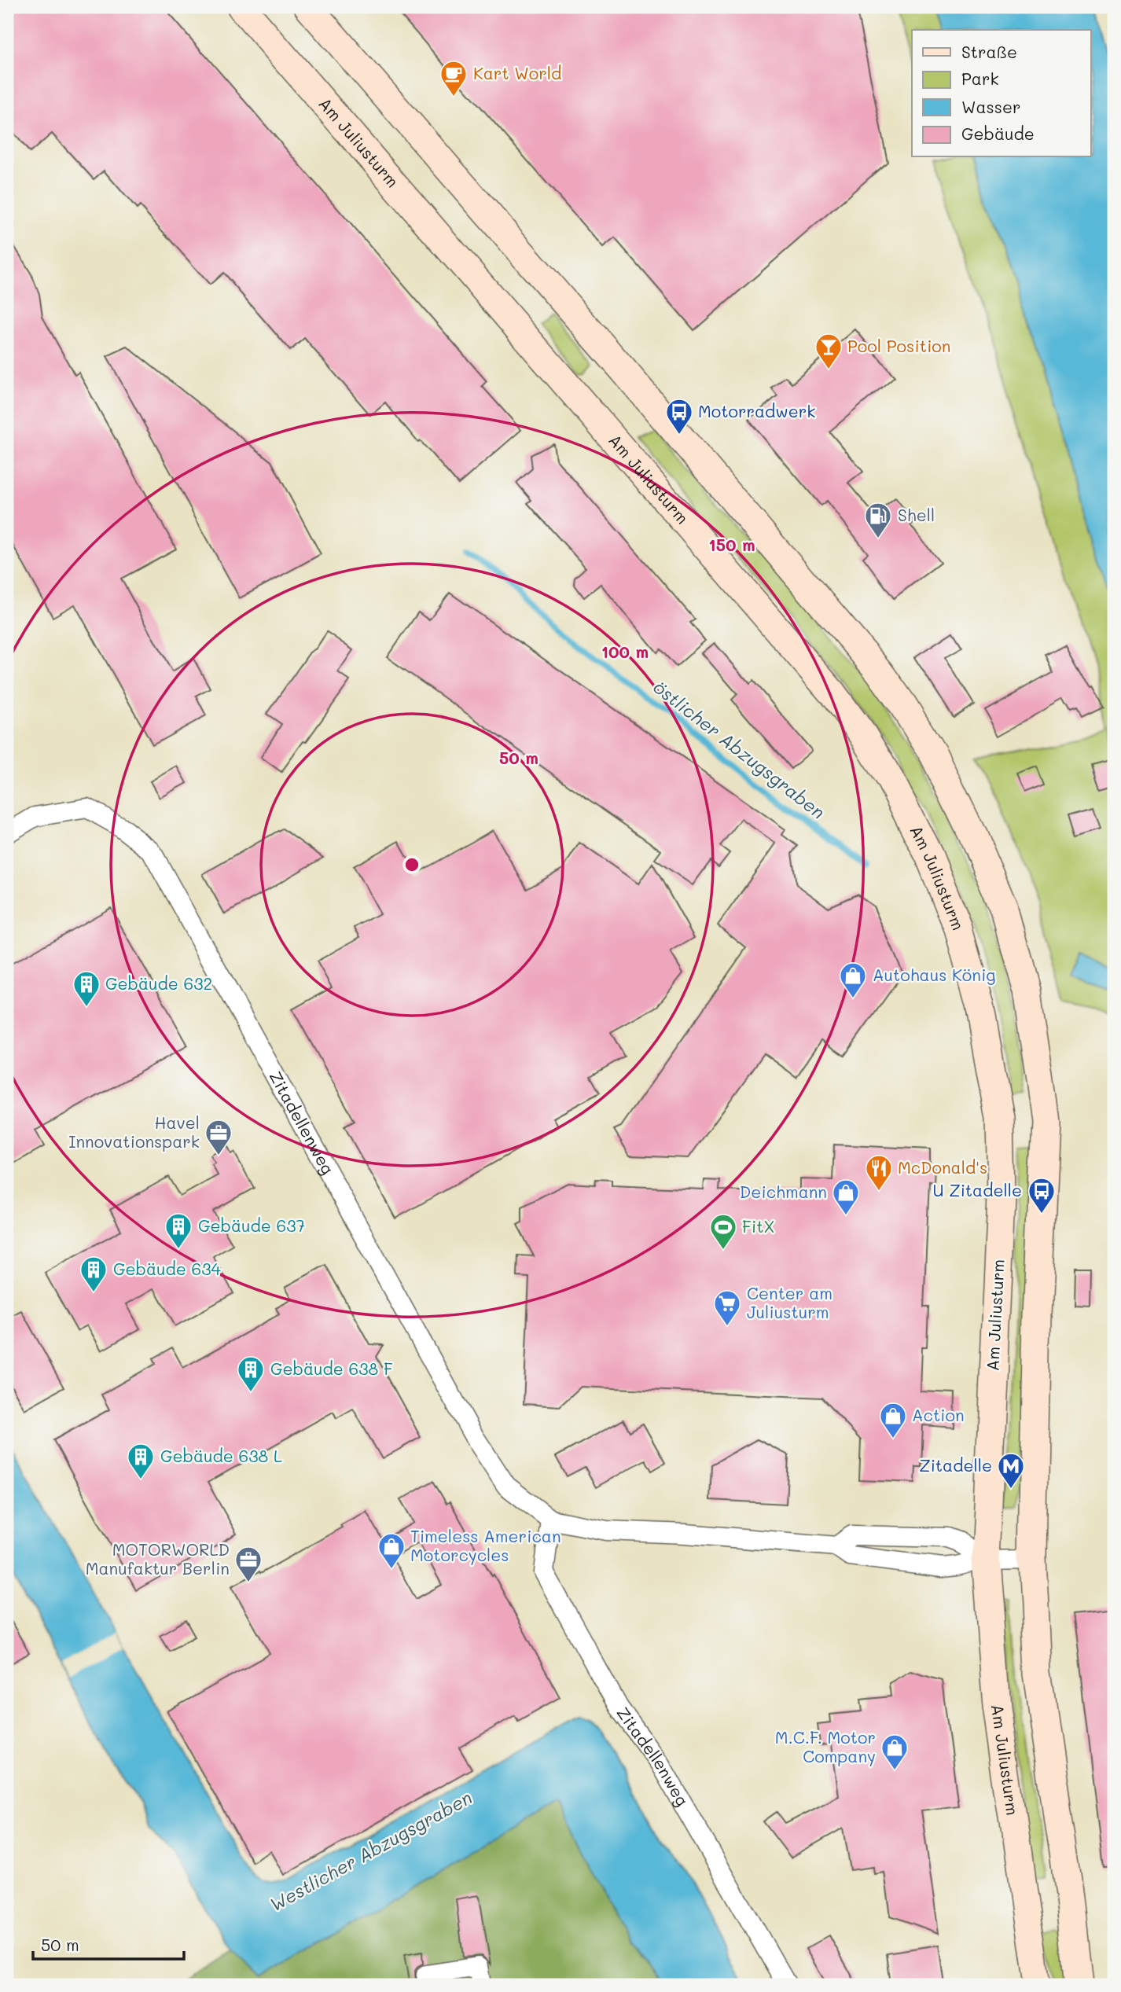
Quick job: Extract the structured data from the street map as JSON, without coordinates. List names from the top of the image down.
{
  "streets": {
    "main road": ["Am Juliusturm"],
    "street": ["Zitadellenweg"]
  },
  "crossings": [
    ["Am Juliusturm", "Zitadellenweg"]
  ],
  "water": ["östlicher Abzugsgraben", "Westlicher Abzugsgraben"],
  "places": {
    "cafe": ["Kart World"],
    "bar": ["Pool Position"],
    "bus stop": ["Motorradwerk", "U Zitadelle"],
    "fuel station": ["Shell"],
    "shop": [
      "Autohaus König",
      "Deichmann",
      "Action",
      "Timeless American Motorcycles",
      "M.C.F. Motor Company"
    ],
    "building": [
      "Gebäude 632",
      "Gebäude 637",
      "Gebäude 634",
      "Gebäude 638 F",
      "Gebäude 638 L"
    ],
    "office": ["Havel Innovationspark", "MOTORWORLD Manufaktur Berlin"],
    "restaurant": ["McDonald's"],
    "sports": ["FitX"],
    "supermarket": ["Center am Juliusturm"],
    "metro station": ["Zitadelle"]
  },
  "legend": [
    "Straße",
    "Park",
    "Wasser",
    "Gebäude"
  ],
  "scale_bar": "50 m",
  "rings": ["150 m", "100 m", "50 m"]
}
